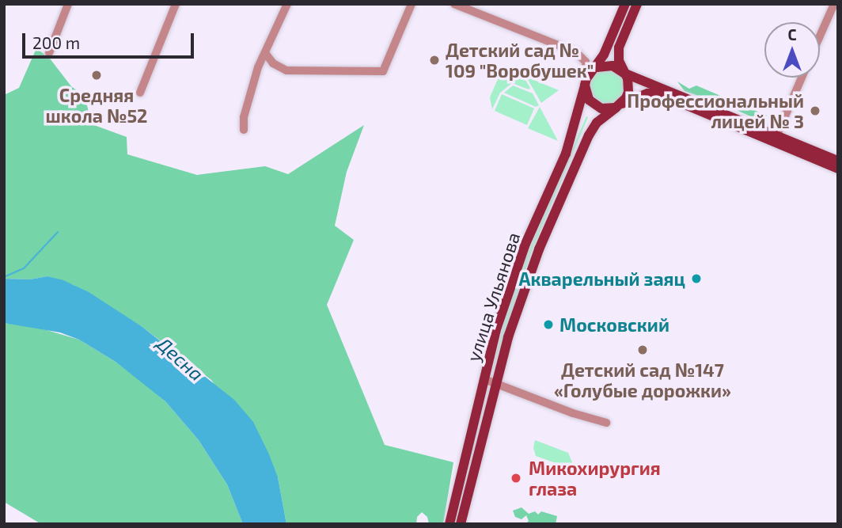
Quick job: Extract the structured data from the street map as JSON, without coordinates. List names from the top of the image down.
{
  "streets": {
    "main road": ["улица Ульянова"]
  },
  "water": ["Десна"],
  "places": [
    "Детский сад № 109 \"Воробушек\"",
    "Средняя школа №52",
    "Профессиональный лицей № 3",
    "Акварельный заяц",
    "Московский",
    "Детский сад №147 «Голубые дорожки»",
    "Микохирургия глаза"
  ],
  "scale_bar": "200 m",
  "north": "top"
}
